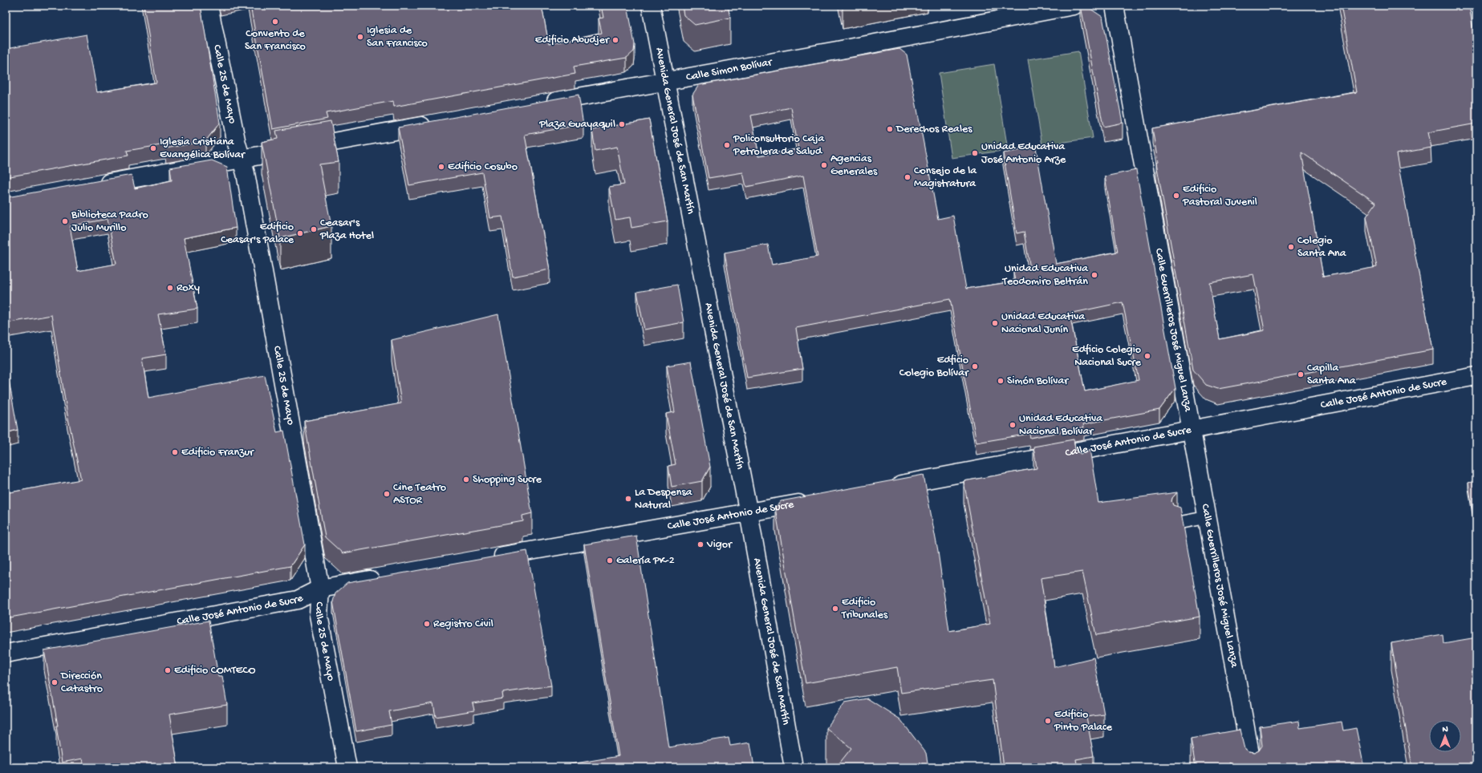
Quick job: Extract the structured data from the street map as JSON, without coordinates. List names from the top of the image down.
{
  "streets": {
    "street": [
      "Calle Simon Bolívar",
      "Calle 25 de Mayo",
      "Avenida General José de San Martín",
      "Calle Guerrilleros José Miguel Lanza",
      "Calle José Antonio de Sucre"
    ]
  },
  "crossings": [
    ["Calle Simon Bolívar", "Avenida General José de San Martín"],
    ["Calle 25 de Mayo", "Calle José Antonio de Sucre"],
    ["Avenida General José de San Martín", "Calle José Antonio de Sucre"],
    ["Calle Guerrilleros José Miguel Lanza", "Calle José Antonio de Sucre"]
  ],
  "places": [
    "Convento de San Francisco",
    "Iglesia de San Francisco",
    "Edificio Abudjer",
    "Plaza Guayaquil",
    "Derechos Reales",
    "Policonsultorio Caja Petrolera de Salud",
    "Iglesia Cristiana Evangélica Bolívar",
    "Unidad Educativa José Antonio Arze",
    "Agencias Generales",
    "Edificio Cosubo",
    "Consejo de la Magistratura",
    "Edificio Pastoral Juvenil",
    "Biblioteca Padro Julio Murillo",
    "Ceasar's Plaza Hotel",
    "Edificio Ceasar's Palace",
    "Colegio Santa Ana",
    "Unidad Educativa Teodomiro Beltrán",
    "Roxy",
    "Unidad Educativa Nacional Junín",
    "Edficio Colegio Nacional Sucre",
    "Edficio Colegio Bolívar",
    "Capilla Santa Ana",
    "Simón Bolívar",
    "Unidad Educativa Nacional Bolívar",
    "Edificio Franzur",
    "Shopping Sucre",
    "Cine Teatro ASTOR",
    "La Despensa Natural",
    "Vigor",
    "Galería PK-2",
    "Edificio Tribunales",
    "Registro Civil",
    "Edificio COMTECO",
    "Dirección Catastro",
    "Edificio Pinto Palace"
  ],
  "north": "top"
}
